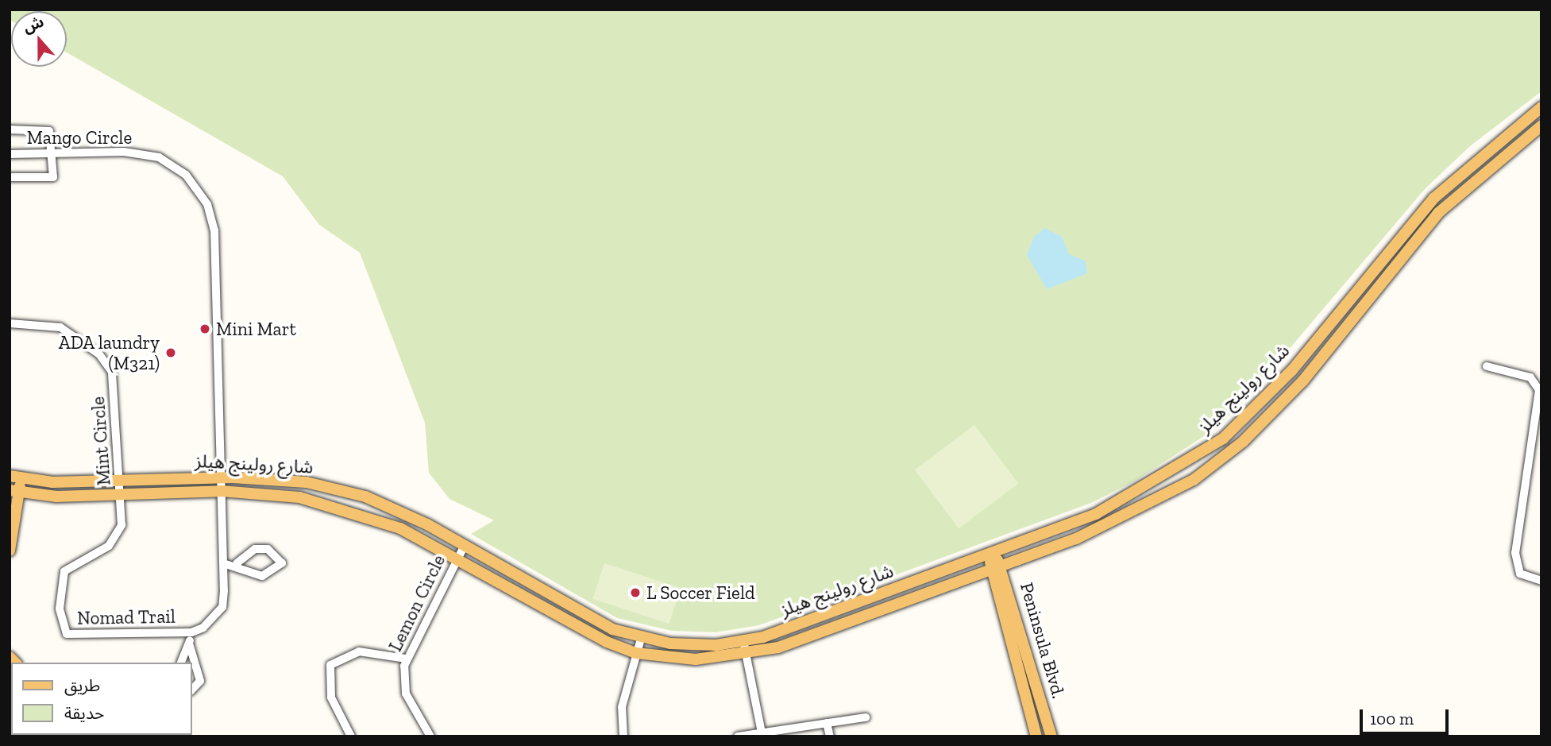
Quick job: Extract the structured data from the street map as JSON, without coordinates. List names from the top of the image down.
{
  "streets": {
    "main road": ["شارع رولينج هيلز", "Peninsula Blvd."],
    "street": [
      "Mango Circle",
      "Mint Circle",
      "Lemon Circle",
      "Nomad Trail"
    ]
  },
  "crossings": [
    ["Mango Circle", "شارع رولينج هيلز"],
    ["Mango Circle", "Nomad Trail"],
    ["شارع رولينج هيلز", "Mint Circle"],
    ["شارع رولينج هيلز", "Lemon Circle"],
    ["شارع رولينج هيلز", "Nomad Trail"],
    ["شارع رولينج هيلز", "Peninsula Blvd."],
    ["Mint Circle", "Nomad Trail"]
  ],
  "places": ["Mini Mart", "ADA laundry (M321)", "L Soccer Field"],
  "legend": ["طريق", "حديقة"],
  "scale_bar": "100 m",
  "north": "top"
}
